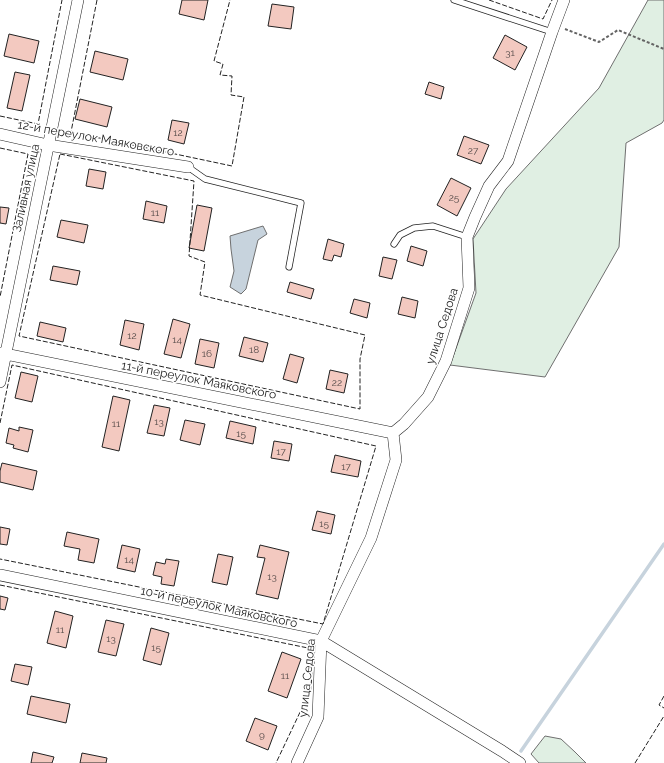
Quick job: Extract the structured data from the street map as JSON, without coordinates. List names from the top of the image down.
{
  "streets": {
    "street": [
      "12-й переулок Маяковского",
      "Заливная улица",
      "улица Седова",
      "11-й переулок Маяковского",
      "10-й переулок Маяковского"
    ]
  },
  "crossings": [
    ["12-й переулок Маяковского", "Заливная улица"],
    ["Заливная улица", "11-й переулок Маяковского"],
    ["улица Седова", "11-й переулок Маяковского"],
    ["улица Седова", "10-й переулок Маяковского"]
  ],
  "house_numbers": [
    "31",
    "12",
    "27",
    "25",
    "11",
    "12",
    "14",
    "18",
    "16",
    "22",
    "13",
    "11",
    "15",
    "17",
    "17",
    "15",
    "14",
    "13",
    "11",
    "13",
    "15",
    "11",
    "9"
  ]
}
